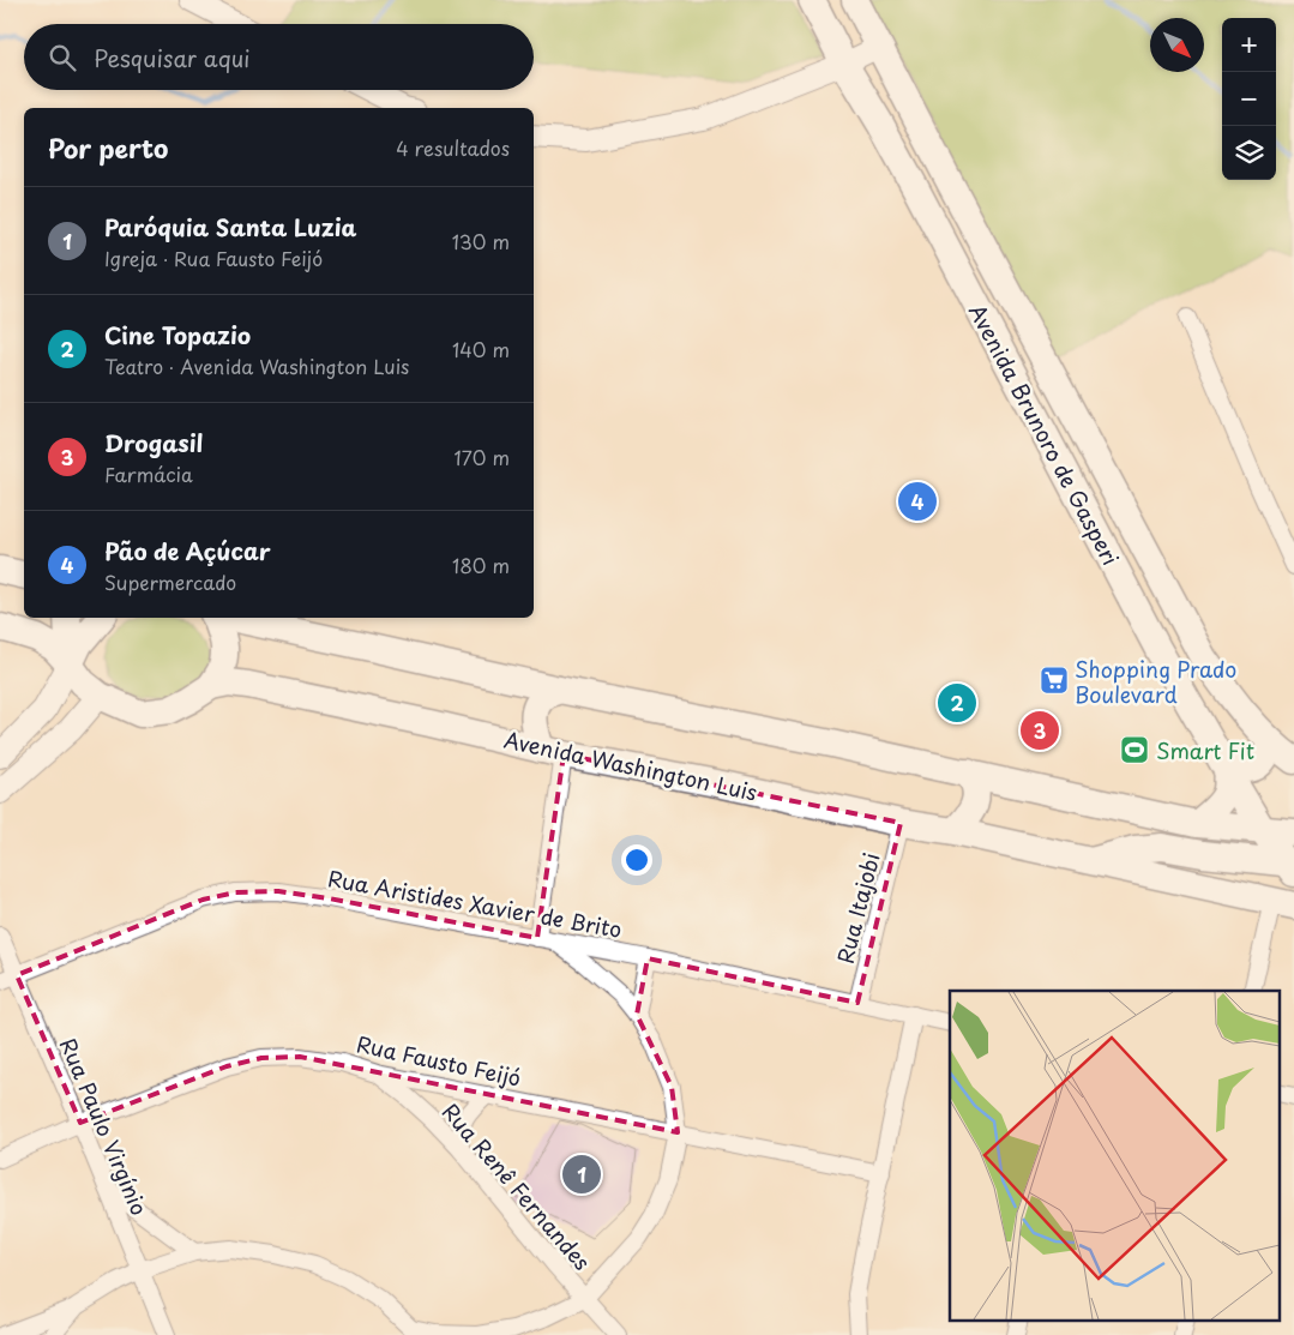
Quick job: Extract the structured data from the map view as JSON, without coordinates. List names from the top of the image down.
{
  "streets": {
    "main road": ["Avenida Brunoro de Gasperi", "Avenida Washington Luis"],
    "street": [
      "Rua Aristides Xavier de Brito",
      "Rua Itajobi",
      "Rua Fausto Feijó",
      "Rua Paulo Virgínio",
      "Rua Renê Fernandes"
    ]
  },
  "crossings": [
    ["Avenida Brunoro de Gasperi", "Avenida Washington Luis"],
    ["Avenida Washington Luis", "Rua Itajobi"],
    ["Rua Aristides Xavier de Brito", "Rua Itajobi"],
    ["Rua Aristides Xavier de Brito", "Rua Paulo Virgínio"],
    ["Rua Fausto Feijó", "Rua Paulo Virgínio"],
    ["Rua Fausto Feijó", "Rua Renê Fernandes"]
  ],
  "places": {
    "supermarket": ["Shopping Prado Boulevard"],
    "sports": ["Smart Fit"]
  },
  "north": "bottom right",
  "page": {
    "map_buttons": ["+", "−"],
    "search": "Pesquisar aqui",
    "heading": ["Por perto", "4 resultados"],
    "list": [
      {
        "mark": "1",
        "name": "Paróquia Santa Luzia",
        "note": "Igreja · Rua Fausto Feijó",
        "value": "130 m"
      },
      {
        "mark": "2",
        "name": "Cine Topazio",
        "note": "Teatro · Avenida Washington Luis",
        "value": "140 m"
      },
      {
        "mark": "3",
        "name": "Drogasil",
        "note": "Farmácia",
        "value": "170 m"
      },
      {
        "mark": "4",
        "name": "Pão de Açúcar",
        "note": "Supermercado",
        "value": "180 m"
      }
    ],
    "pins": [
      "4",
      "2",
      "3",
      "1"
    ]
  }
}
